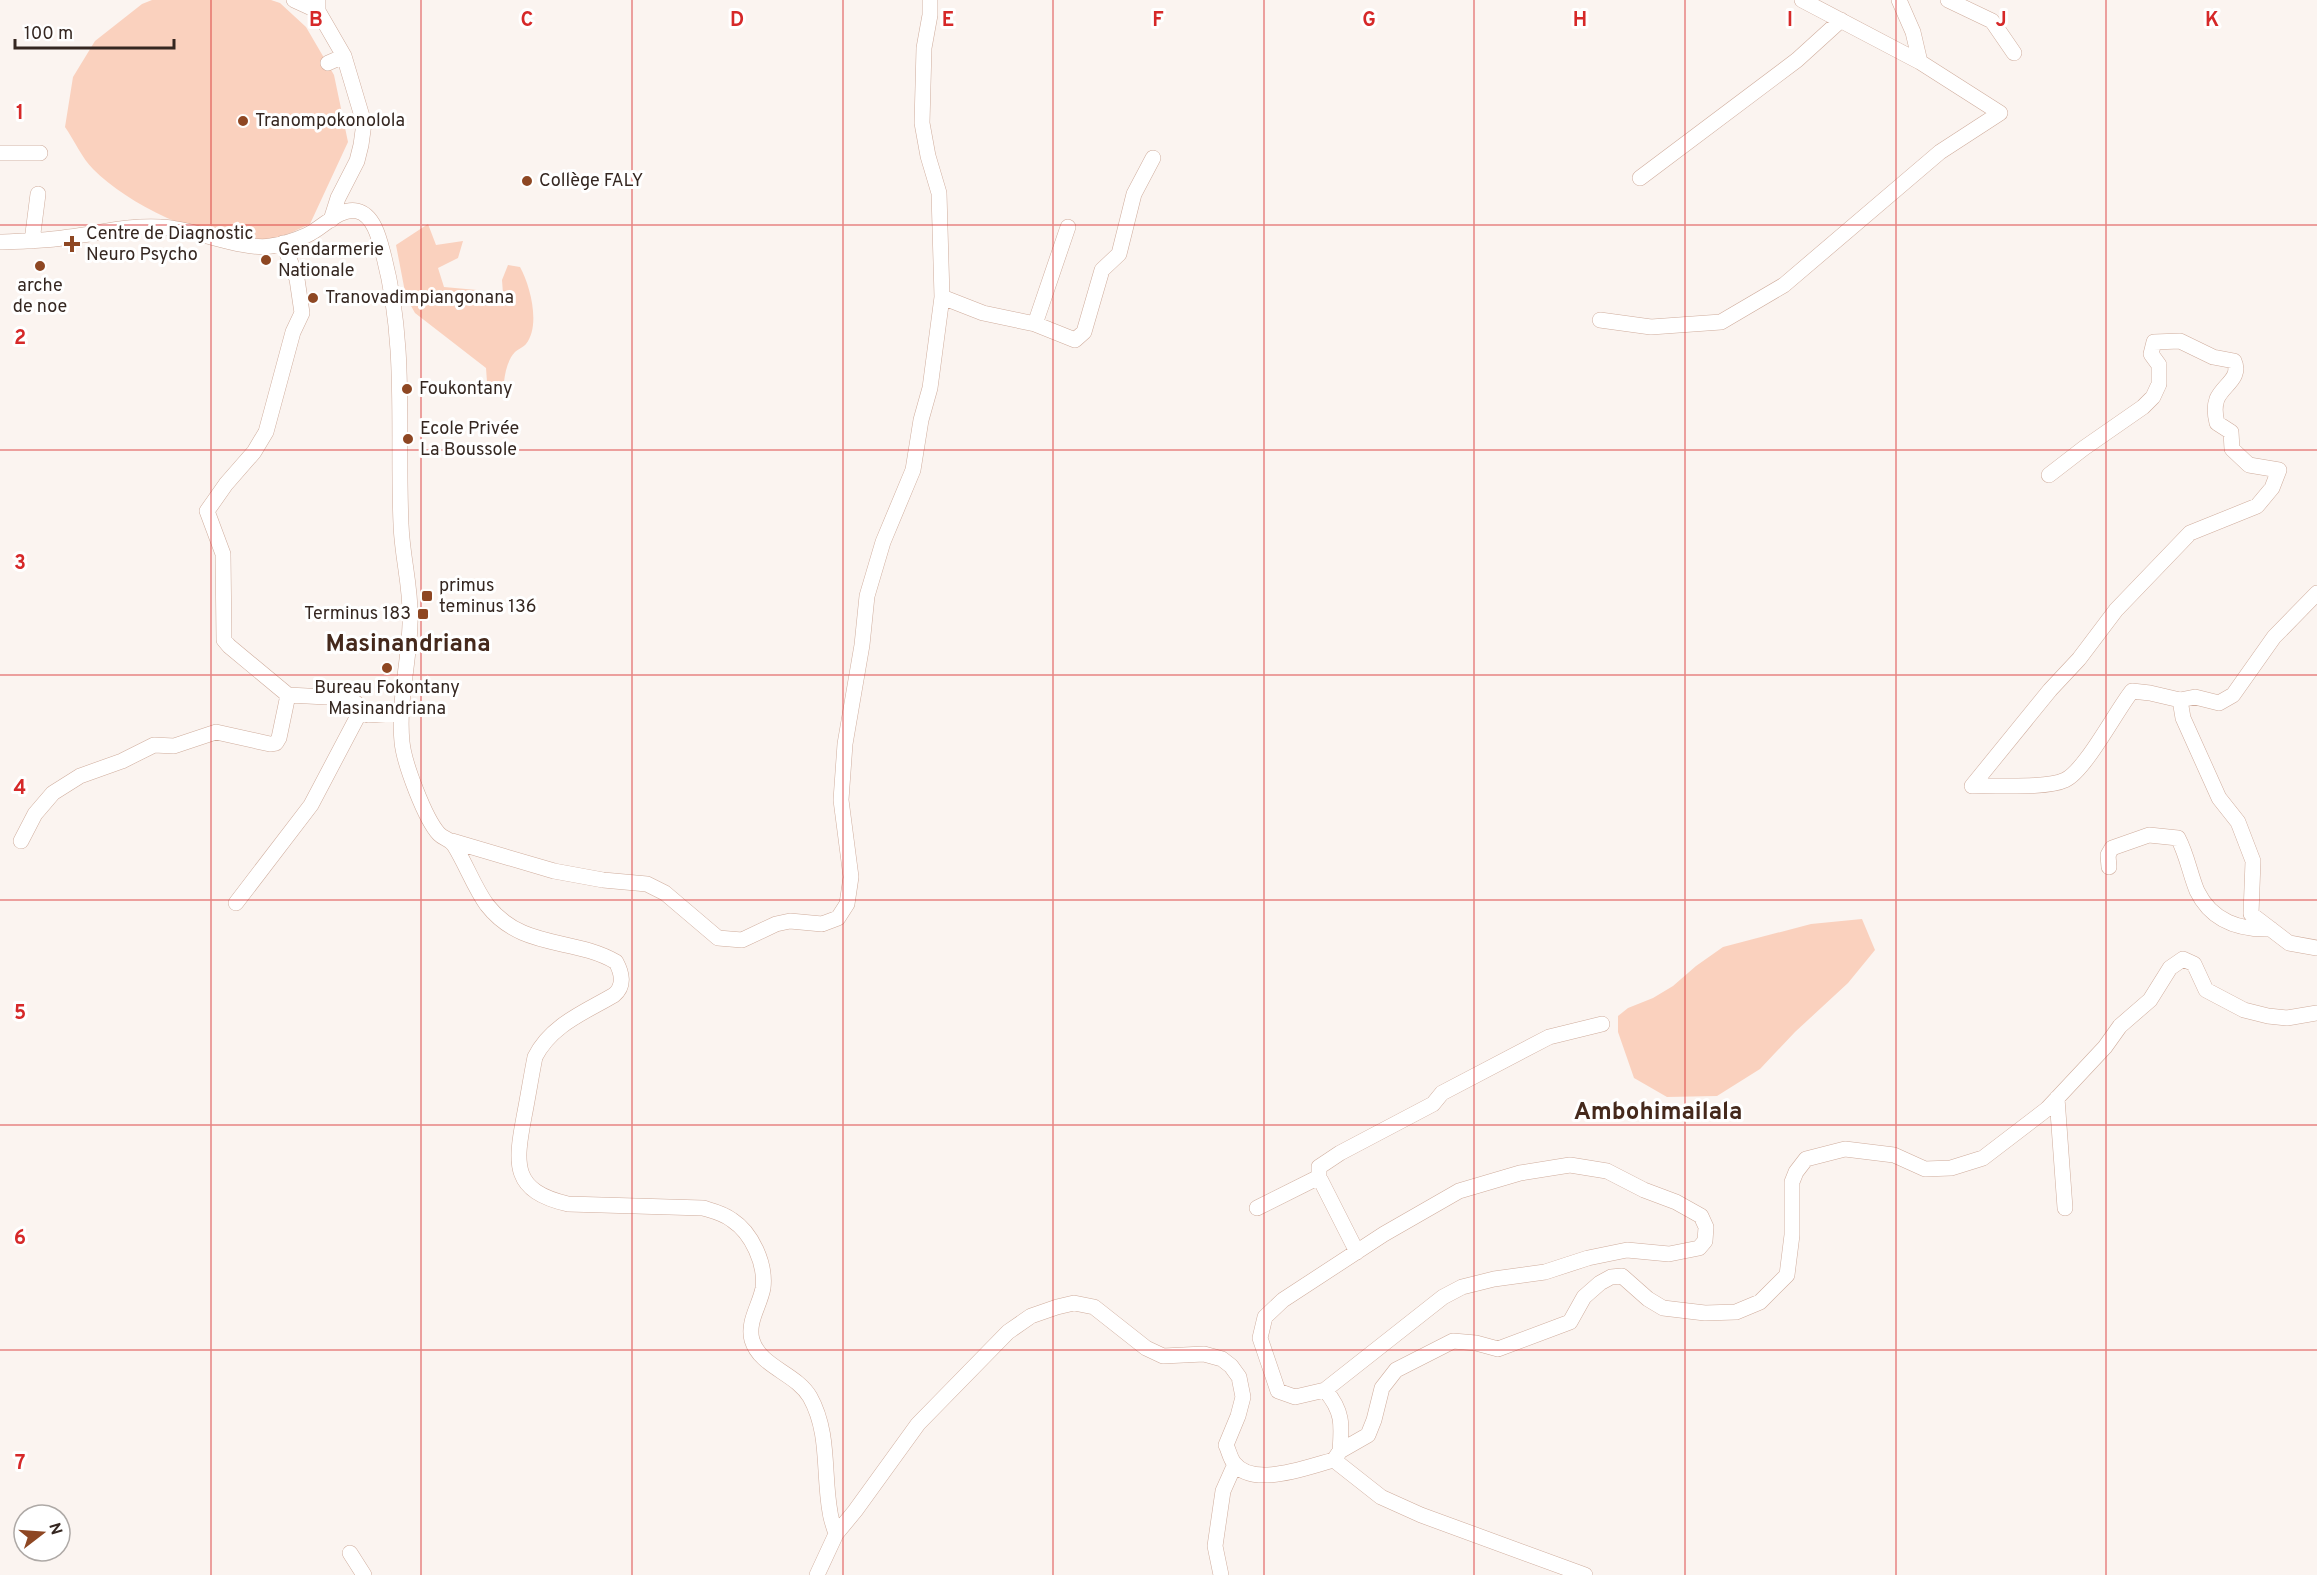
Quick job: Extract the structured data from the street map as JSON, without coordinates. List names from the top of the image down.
{
  "districts": ["Masinandriana", "Ambohimailala"],
  "places": {
    "other": [
      "Tranompokonolola",
      "Collège FALY",
      "Gendarmerie Nationale",
      "arche de noe",
      "Tranovadimpiangonana",
      "Foukontany",
      "Ecole Privée La Boussole",
      "Bureau Fokontany Masinandriana"
    ],
    "health": ["Centre de Diagnostic Neuro Psycho"],
    "transit": ["primus teminus 136", "Terminus 183"]
  },
  "scale_bar": "100 m",
  "north": "right",
  "grid": {
    "columns": [
      "B",
      "C",
      "D",
      "E",
      "F",
      "G",
      "H",
      "I",
      "J",
      "K"
    ],
    "rows": [
      "1",
      "2",
      "3",
      "4",
      "5",
      "6",
      "7"
    ]
  }
}
